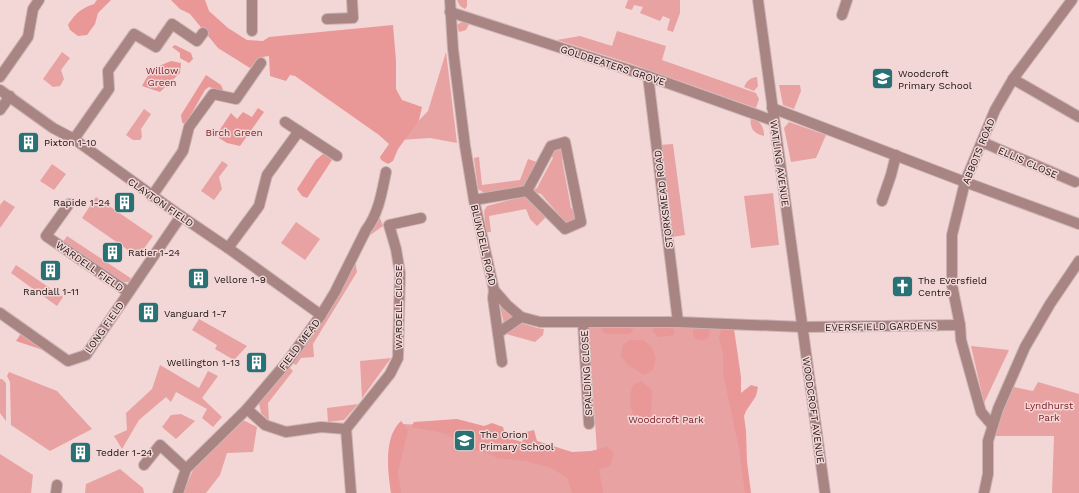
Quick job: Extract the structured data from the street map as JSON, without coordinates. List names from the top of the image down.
{
  "streets": {
    "street": [
      "GOLDBEATERS GROVE",
      "ABBOTS ROAD",
      "ELLIS CLOSE",
      "WATLING AVENUE",
      "STORKSMEAD ROAD",
      "CLAYTON FIELD",
      "BLUNDELL ROAD",
      "WARDELL FIELD",
      "WARDELL CLOSE",
      "EVERSFIELD GARDENS",
      "LONG FIELD",
      "FIELD MEAD",
      "SPALDING CLOSE",
      "WOODCROFT AVENUE"
    ]
  },
  "crossings": [
    ["GOLDBEATERS GROVE", "WATLING AVENUE"],
    ["GOLDBEATERS GROVE", "STORKSMEAD ROAD"],
    ["GOLDBEATERS GROVE", "BLUNDELL ROAD"],
    ["ABBOTS ROAD", "ELLIS CLOSE"],
    ["ABBOTS ROAD", "EVERSFIELD GARDENS"],
    ["WATLING AVENUE", "BLUNDELL ROAD"],
    ["WATLING AVENUE", "EVERSFIELD GARDENS"],
    ["WATLING AVENUE", "WOODCROFT AVENUE"],
    ["STORKSMEAD ROAD", "BLUNDELL ROAD"],
    ["CLAYTON FIELD", "LONG FIELD"],
    ["CLAYTON FIELD", "FIELD MEAD"],
    ["BLUNDELL ROAD", "EVERSFIELD GARDENS"],
    ["BLUNDELL ROAD", "SPALDING CLOSE"],
    ["BLUNDELL ROAD", "WOODCROFT AVENUE"],
    ["WARDELL FIELD", "LONG FIELD"],
    ["EVERSFIELD GARDENS", "WOODCROFT AVENUE"]
  ],
  "parks": [
    "Willow Green",
    "Birch Green",
    "Lyndhurst Park",
    "Woodcroft Park"
  ],
  "places": {
    "school or university": ["Woodcroft Primary School", "The Orion Primary School"],
    "building": [
      "Pixton 1-10",
      "Rapide 1-24",
      "Ratier 1-24",
      "Randall 1-11",
      "Vellore 1-9",
      "Vanguard 1-7",
      "Wellington 1-13",
      "Tedder 1-24"
    ],
    "church": ["The Eversfield Centre"]
  }
}
